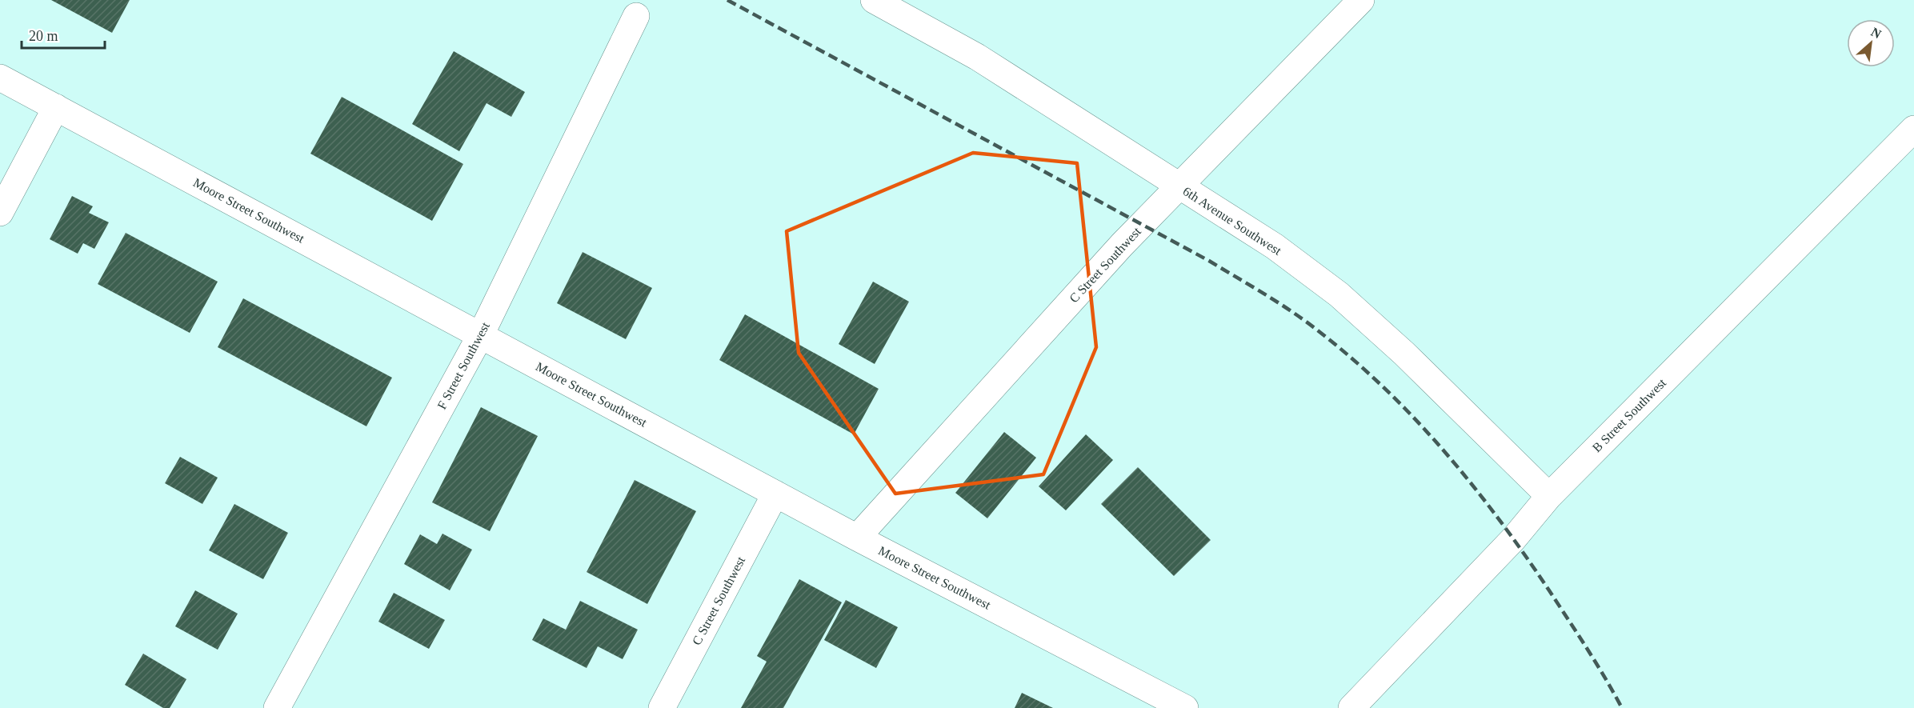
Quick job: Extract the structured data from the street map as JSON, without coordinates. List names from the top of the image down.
{
  "streets": {
    "street": [
      "Moore Street Southwest",
      "6th Avenue Southwest",
      "C Street Southwest",
      "F Street Southwest",
      "B Street Southwest"
    ]
  },
  "crossings": [
    ["Moore Street Southwest", "C Street Southwest"],
    ["Moore Street Southwest", "F Street Southwest"],
    ["6th Avenue Southwest", "C Street Southwest"],
    ["6th Avenue Southwest", "B Street Southwest"]
  ],
  "scale_bar": "20 m",
  "north": "top right"
}
